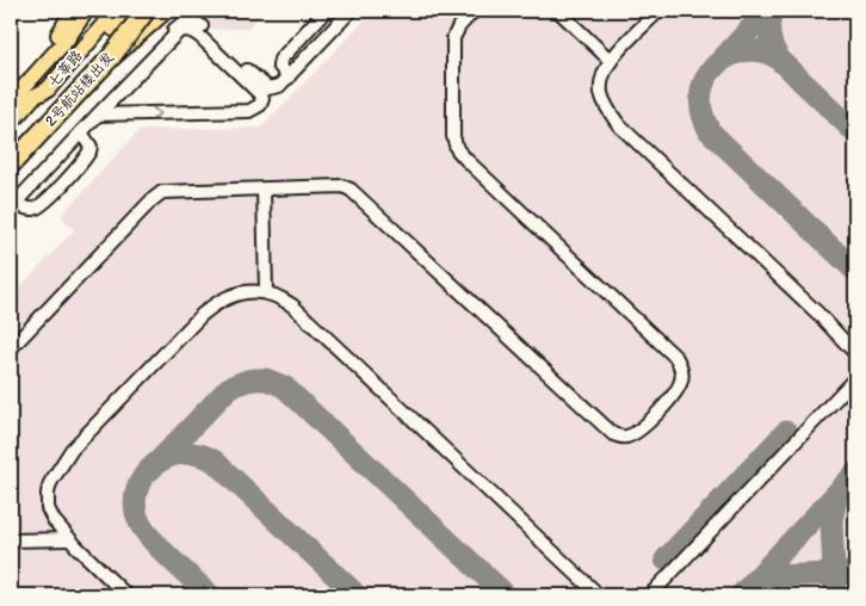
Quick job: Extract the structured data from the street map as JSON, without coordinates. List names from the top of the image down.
{
  "streets": {
    "highway": ["2号航站楼出发"],
    "main road": ["七莘路"]
  }
}
